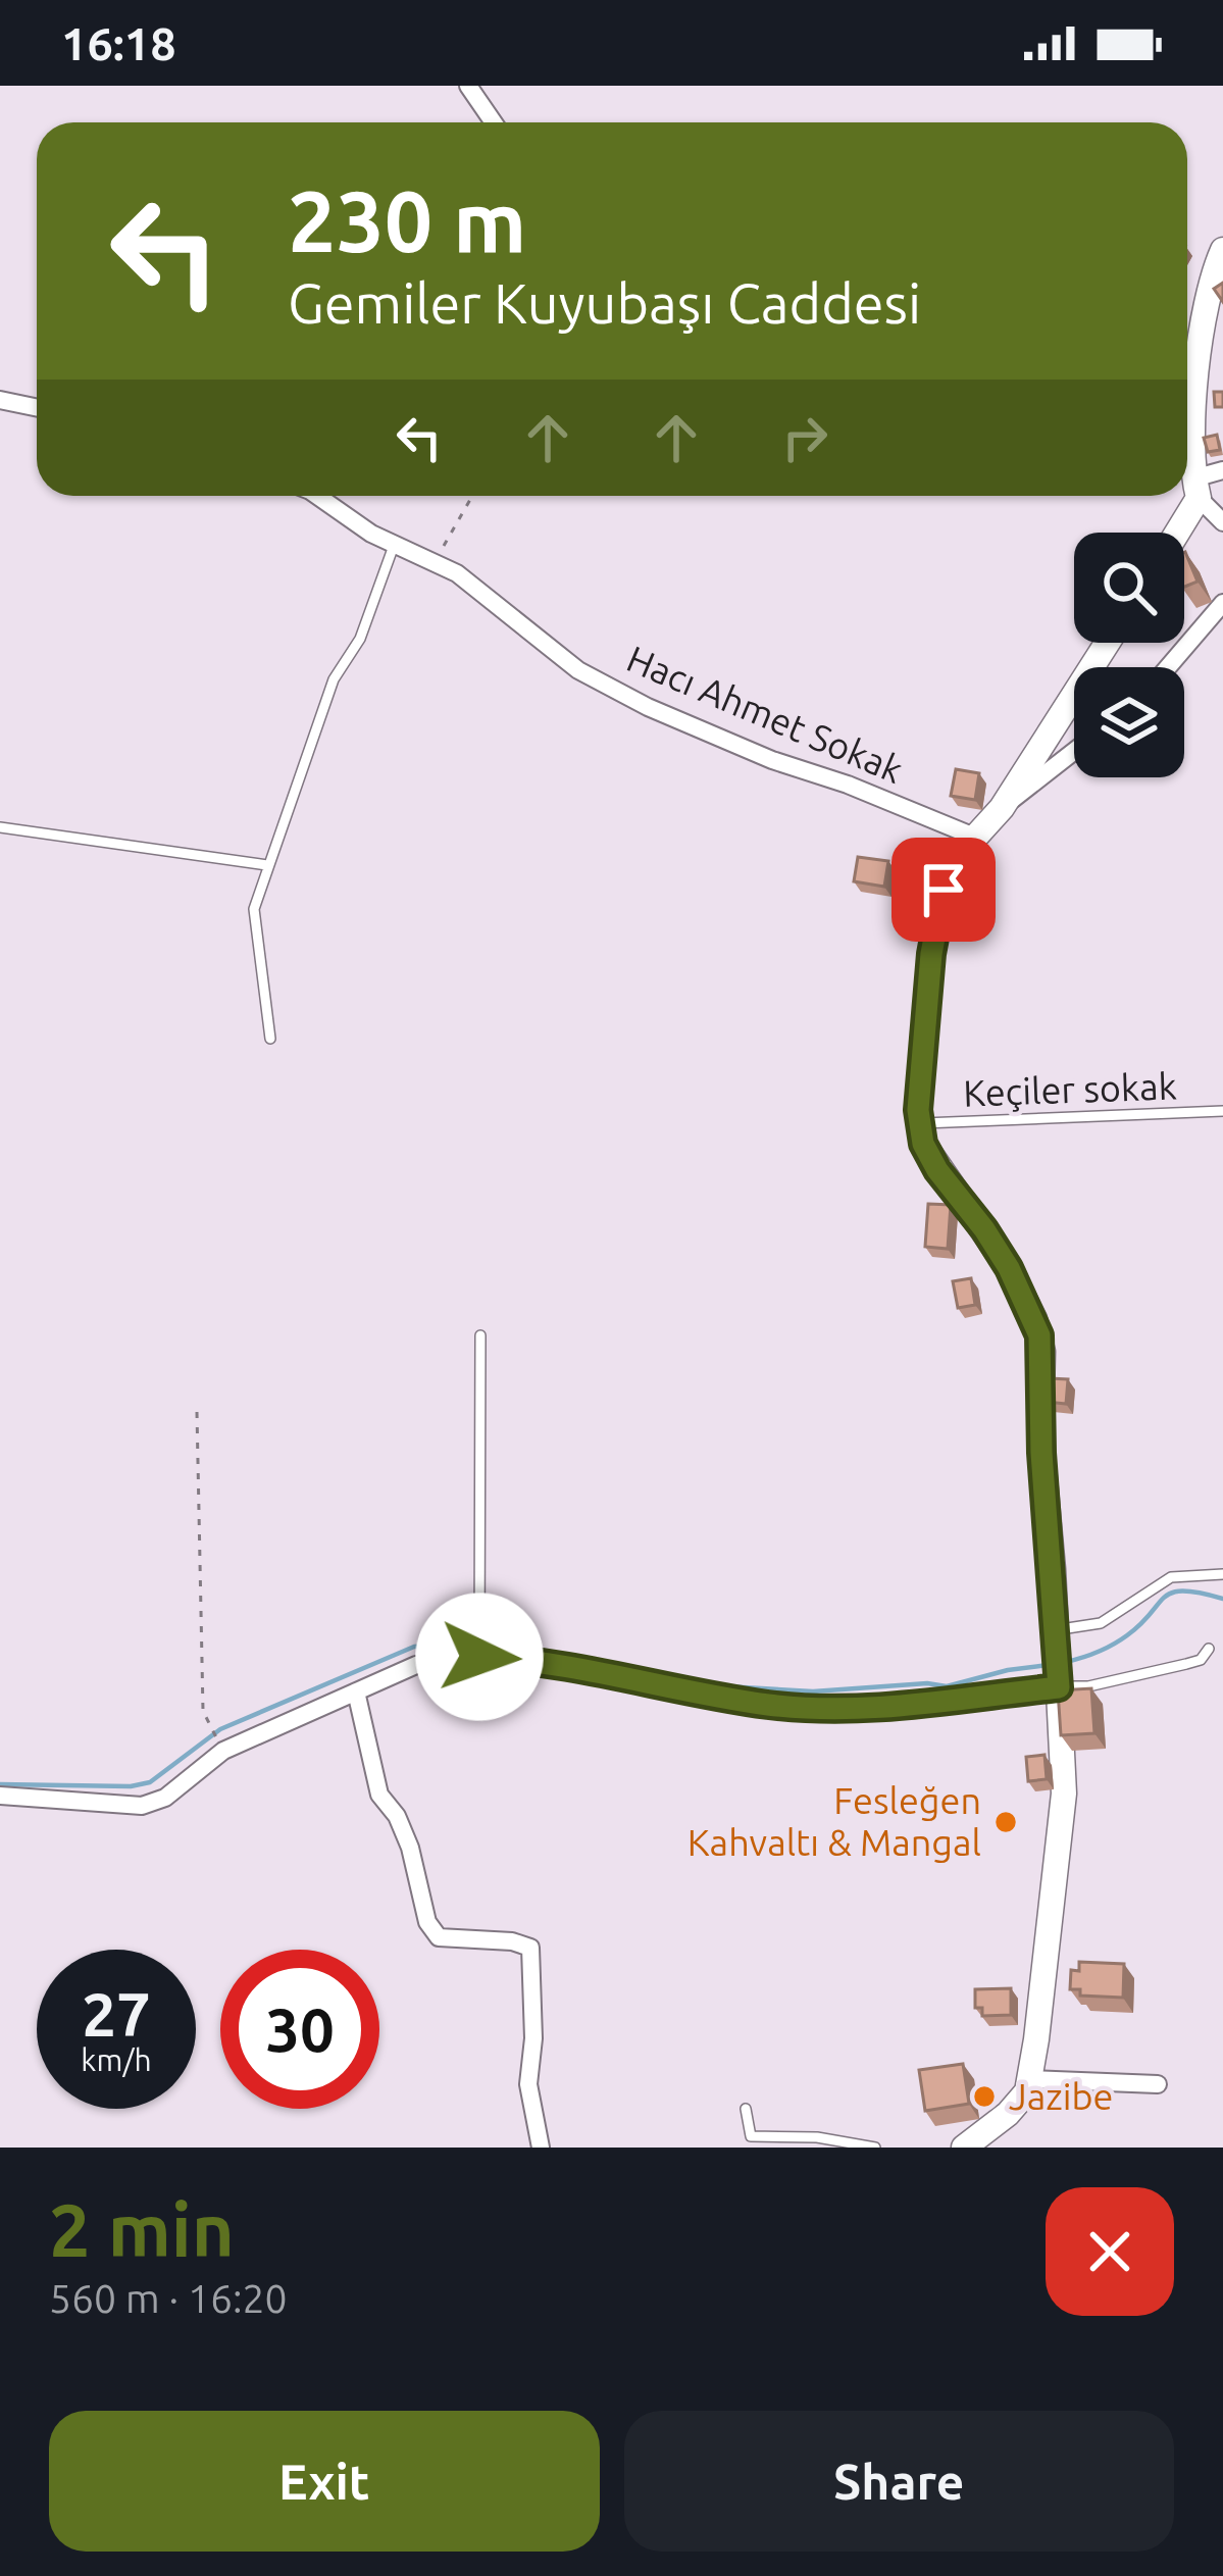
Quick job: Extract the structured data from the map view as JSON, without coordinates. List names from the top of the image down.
{
  "streets": {
    "street": ["Hacı Ahmet Sokak"],
    "lane": ["Keçiler sokak"]
  },
  "places": ["Fesleğen Kahvaltı & Mangal", "Jazibe"],
  "page": {
    "status": "16:18",
    "turn": ["230 m", "Gemiler Kuyubaşı Caddesi"],
    "speed": "27 km/h",
    "limit": "30",
    "heading": ["2 min", "560 m · 16:20"],
    "buttons": ["Exit", "Share"]
  }
}
